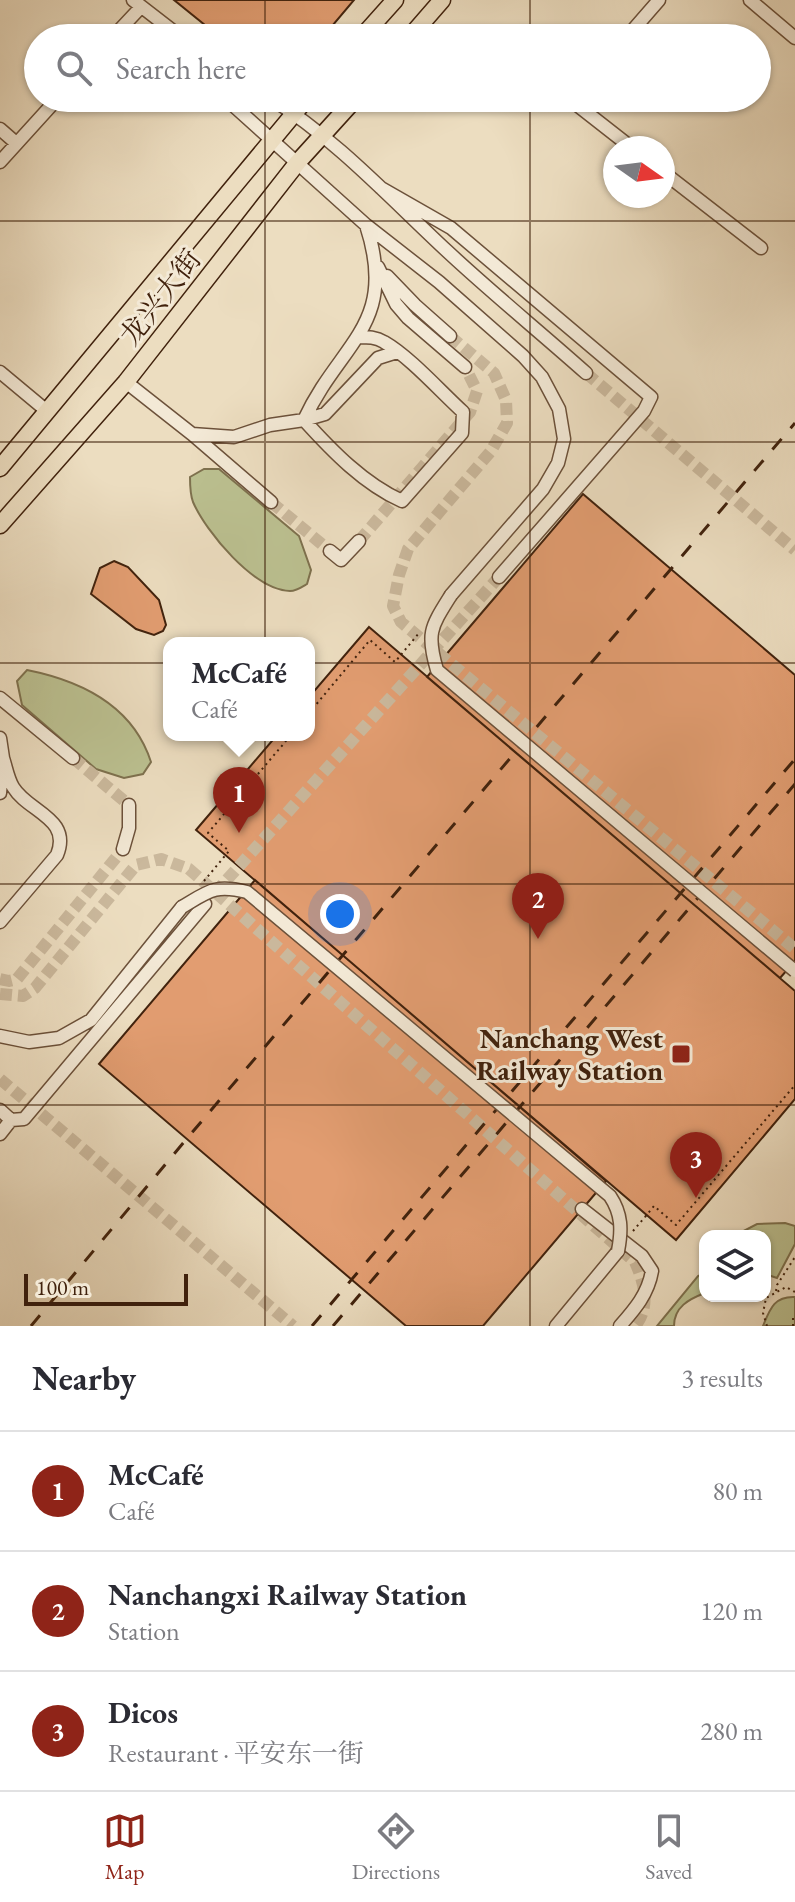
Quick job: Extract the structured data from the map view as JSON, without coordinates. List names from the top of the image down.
{
  "streets": {
    "main road": ["龙兴大街"]
  },
  "places": {
    "transit": ["Nanchang West Railway Station"]
  },
  "scale_bar": "100 m",
  "north": "right",
  "page": {
    "search": "Search here",
    "popup": ["McCafé", "Café"],
    "pins": ["1", "2", "3"],
    "scale": "100 m",
    "heading": ["Nearby", "3 results"],
    "list": [
      {
        "mark": "1",
        "name": "McCafé",
        "note": "Café",
        "value": "80 m"
      },
      {
        "mark": "2",
        "name": "Nanchangxi Railway Station",
        "note": "Station",
        "value": "120 m"
      },
      {
        "mark": "3",
        "name": "Dicos",
        "note": "Restaurant · 平安东一街",
        "value": "280 m"
      }
    ],
    "nav": ["Map", "Directions", "Saved"]
  }
}
